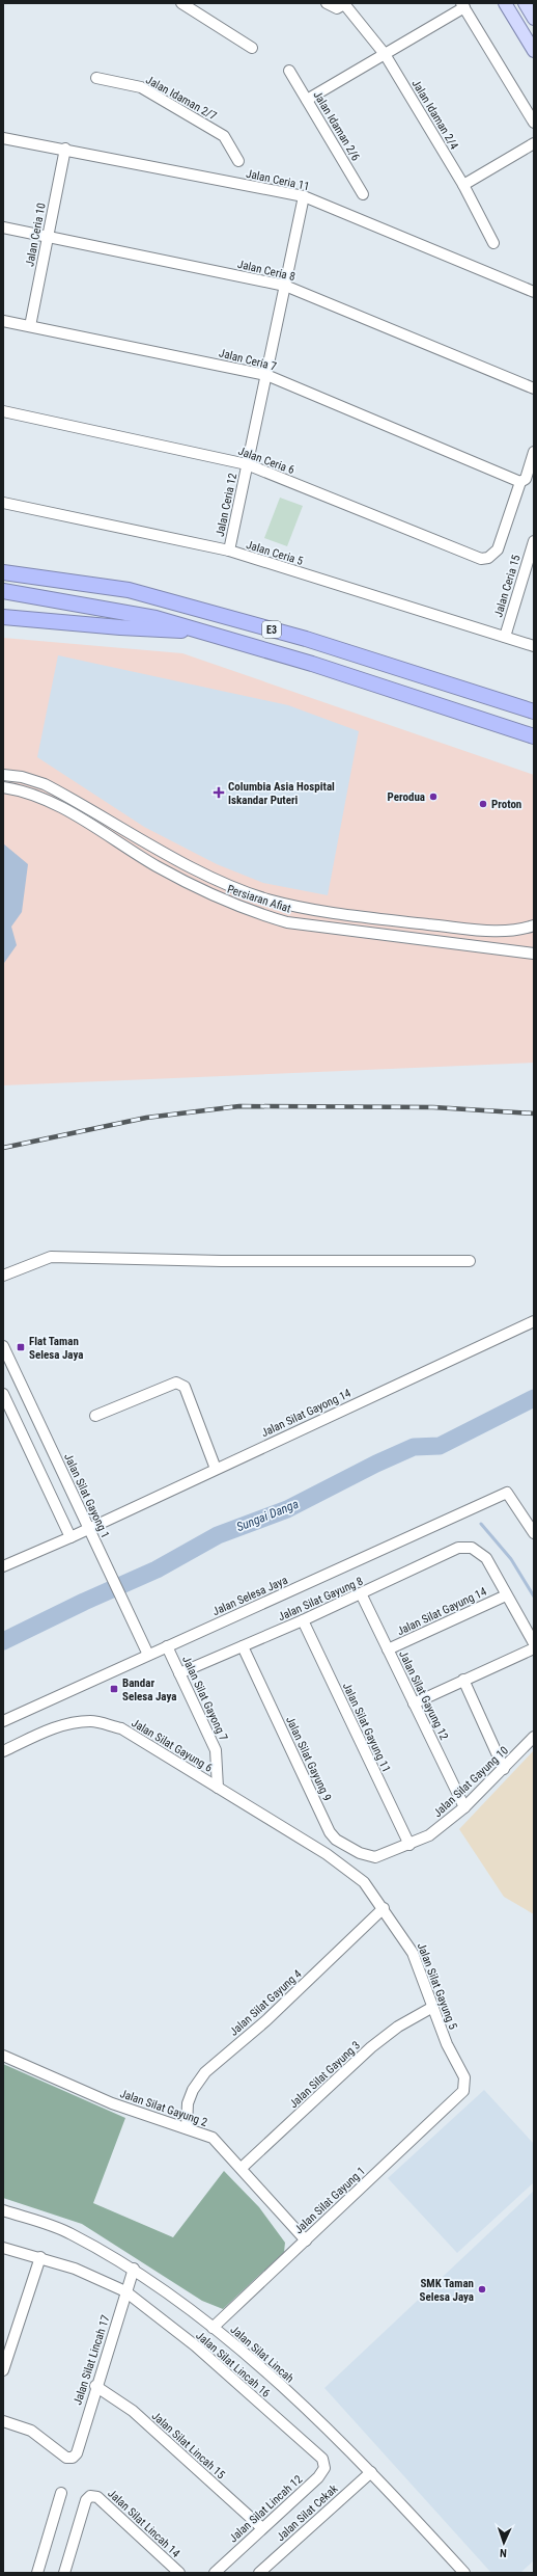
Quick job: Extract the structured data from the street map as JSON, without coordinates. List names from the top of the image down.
{
  "streets": {
    "highway": ["E3"],
    "street": [
      "Jalan Idaman 2/7",
      "Jalan Idaman 2/4",
      "Jalan Idaman 2/6",
      "Jalan Ceria 11",
      "Jalan Ceria 10",
      "Jalan Ceria 8",
      "Jalan Ceria 7",
      "Jalan Ceria 6",
      "Jalan Ceria 12",
      "Jalan Ceria 5",
      "Jalan Ceria 15",
      "Persiaran Afiat",
      "Jalan Silat Gayong 14",
      "Jalan Silat Gayong 1",
      "Jalan Selesa Jaya",
      "Jalan Silat Gayung 8",
      "Jalan Silat Gayung 14",
      "Jalan Silat Gayung 12",
      "Jalan Silat Gayong 7",
      "Jalan Silat Gayung 11",
      "Jalan Silat Gayung 6",
      "Jalan Silat Gayung 9",
      "Jalan Silat Gayung 10",
      "Jalan Silat Gayung 5",
      "Jalan Silat Gayung 4",
      "Jalan Silat Gayung 3",
      "Jalan Silat Gayung 2",
      "Jalan Silat Gayung 1",
      "Jalan Silat Lincah",
      "Jalan Silat Lincah 17",
      "Jalan Silat Lincah 16",
      "Jalan Silat Lincah 15",
      "Jalan Silat Lincah 12",
      "Jalan Silat Cekak",
      "Jalan Silat Lincah 14"
    ]
  },
  "crossings": [
    ["Jalan Ceria 11", "Jalan Ceria 10"],
    ["Jalan Ceria 11", "Jalan Ceria 12"],
    ["Jalan Ceria 10", "Jalan Ceria 8"],
    ["Jalan Ceria 10", "Jalan Ceria 7"],
    ["Jalan Ceria 8", "Jalan Ceria 12"],
    ["Jalan Ceria 7", "Jalan Ceria 6"],
    ["Jalan Ceria 7", "Jalan Ceria 12"],
    ["Jalan Ceria 6", "Jalan Ceria 12"],
    ["Jalan Ceria 12", "Jalan Ceria 5"],
    ["Jalan Ceria 5", "Jalan Ceria 15"],
    ["Jalan Silat Gayong 14", "Jalan Silat Gayong 1"],
    ["Jalan Silat Gayong 1", "Jalan Selesa Jaya"],
    ["Jalan Selesa Jaya", "Jalan Silat Gayong 7"],
    ["Jalan Silat Gayung 8", "Jalan Silat Gayung 14"],
    ["Jalan Silat Gayung 8", "Jalan Silat Gayung 12"],
    ["Jalan Silat Gayung 8", "Jalan Silat Gayong 7"],
    ["Jalan Silat Gayung 8", "Jalan Silat Gayung 11"],
    ["Jalan Silat Gayung 8", "Jalan Silat Gayung 9"],
    ["Jalan Silat Gayung 14", "Jalan Silat Gayung 12"],
    ["Jalan Silat Gayung 12", "Jalan Silat Gayung 10"],
    ["Jalan Silat Gayong 7", "Jalan Silat Gayung 6"],
    ["Jalan Silat Gayung 11", "Jalan Silat Gayung 10"],
    ["Jalan Silat Gayung 6", "Jalan Silat Gayung 5"],
    ["Jalan Silat Gayung 9", "Jalan Silat Gayung 10"],
    ["Jalan Silat Gayung 5", "Jalan Silat Gayung 4"],
    ["Jalan Silat Gayung 5", "Jalan Silat Gayung 3"],
    ["Jalan Silat Gayung 5", "Jalan Silat Gayung 1"],
    ["Jalan Silat Gayung 4", "Jalan Silat Gayung 2"],
    ["Jalan Silat Gayung 3", "Jalan Silat Gayung 2"],
    ["Jalan Silat Gayung 2", "Jalan Silat Gayung 1"],
    ["Jalan Silat Gayung 1", "Jalan Silat Lincah"],
    ["Jalan Silat Lincah", "Jalan Silat Lincah 17"],
    ["Jalan Silat Lincah", "Jalan Silat Cekak"],
    ["Jalan Silat Lincah 17", "Jalan Silat Lincah 16"],
    ["Jalan Silat Lincah 17", "Jalan Silat Lincah 15"],
    ["Jalan Silat Lincah 16", "Jalan Silat Lincah 12"],
    ["Jalan Silat Lincah 15", "Jalan Silat Lincah 12"]
  ],
  "water": ["Sungai Danga"],
  "places": {
    "health": ["Columbia Asia Hospital Iskandar Puteri"],
    "other": ["Perodua", "Proton", "SMK Taman Selesa Jaya"],
    "transit": ["Flat Taman Selesa Jaya", "Bandar Selesa Jaya"]
  },
  "north": "bottom"
}
